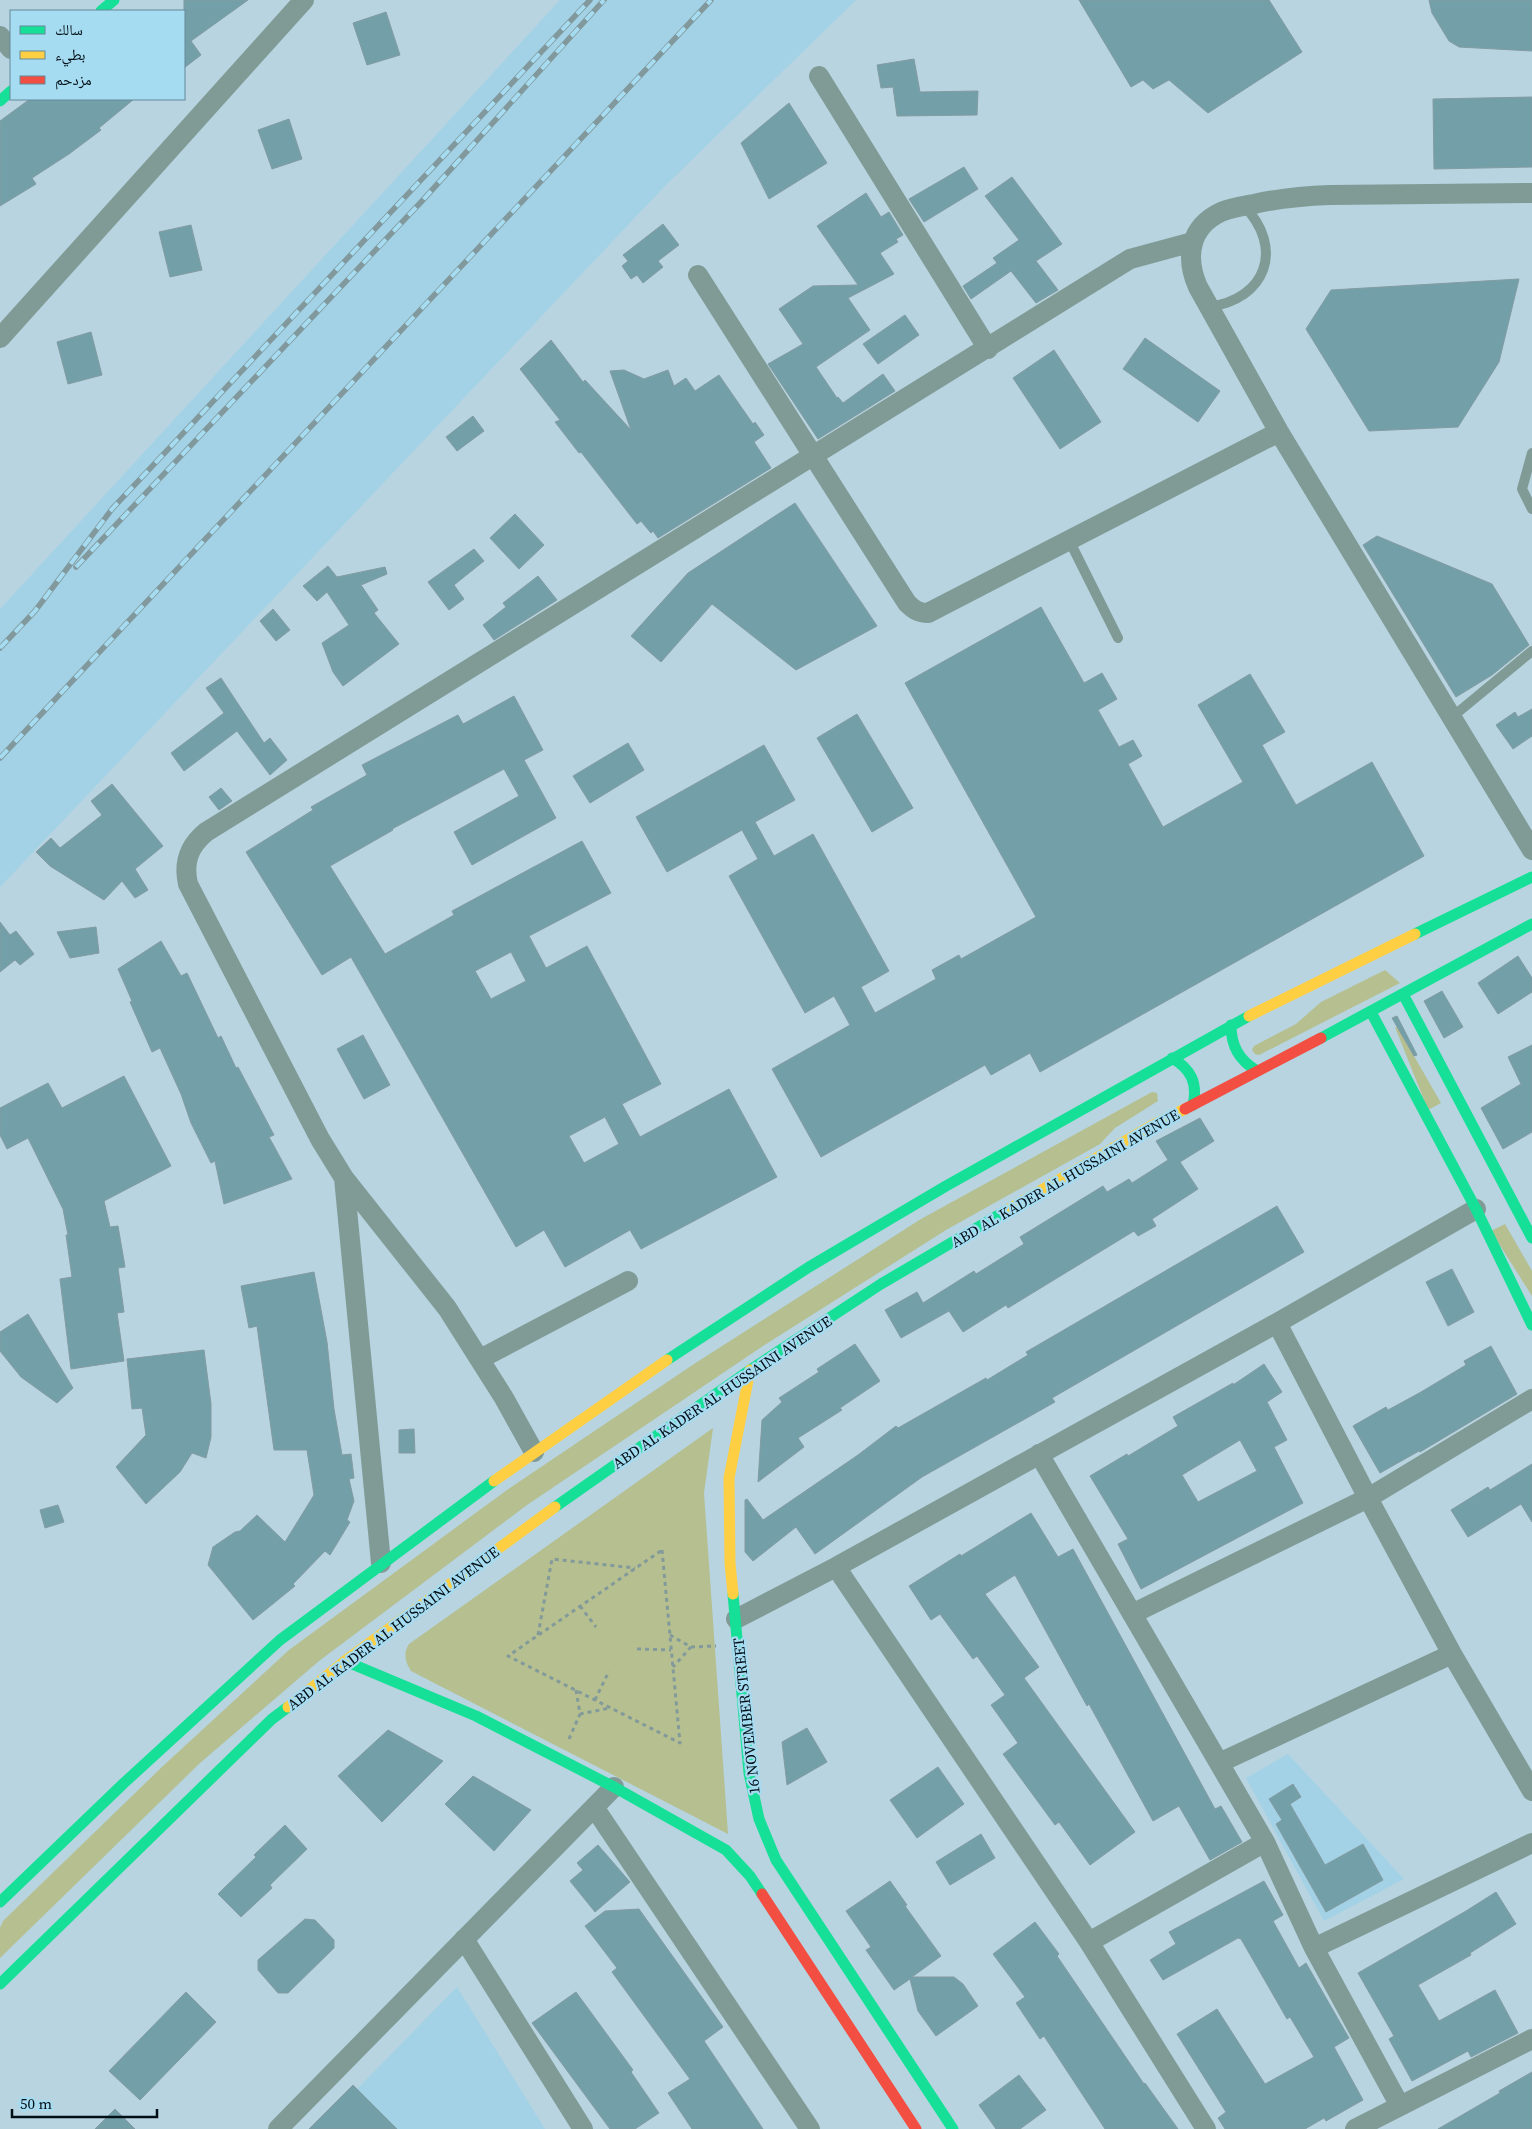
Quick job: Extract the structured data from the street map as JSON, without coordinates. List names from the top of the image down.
{
  "streets": {
    "main road": ["ABD AL KADER AL HUSSAINI AVENUE", "16 NOVEMBER STREET"]
  },
  "crossings": [
    ["ABD AL KADER AL HUSSAINI AVENUE", "16 NOVEMBER STREET"]
  ],
  "legend": ["سالك", "بطيء", "مزدحم"],
  "scale_bar": "50 m"
}
